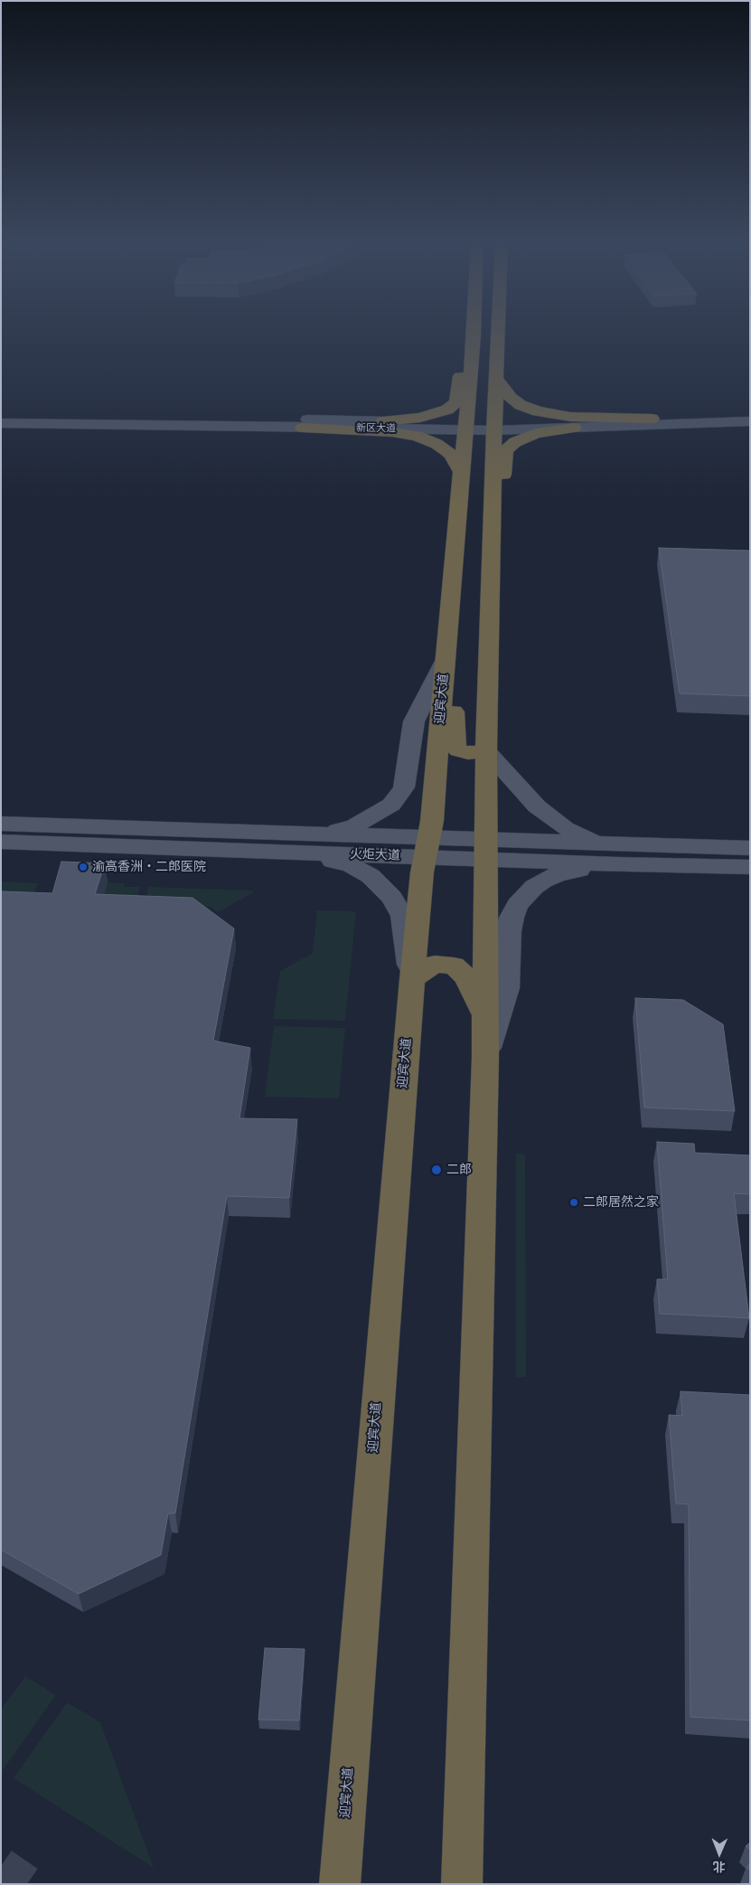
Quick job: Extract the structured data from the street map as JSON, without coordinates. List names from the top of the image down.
{
  "streets": {
    "highway": ["迎宾大道"],
    "main road": ["新区大道", "火炬大道"]
  },
  "crossings": [
    ["新区大道", "迎宾大道"],
    ["迎宾大道", "火炬大道"]
  ],
  "places": ["渝高香洲‧二郎医院", "二郎", "二郎居然之家"],
  "north": "bottom"
}
